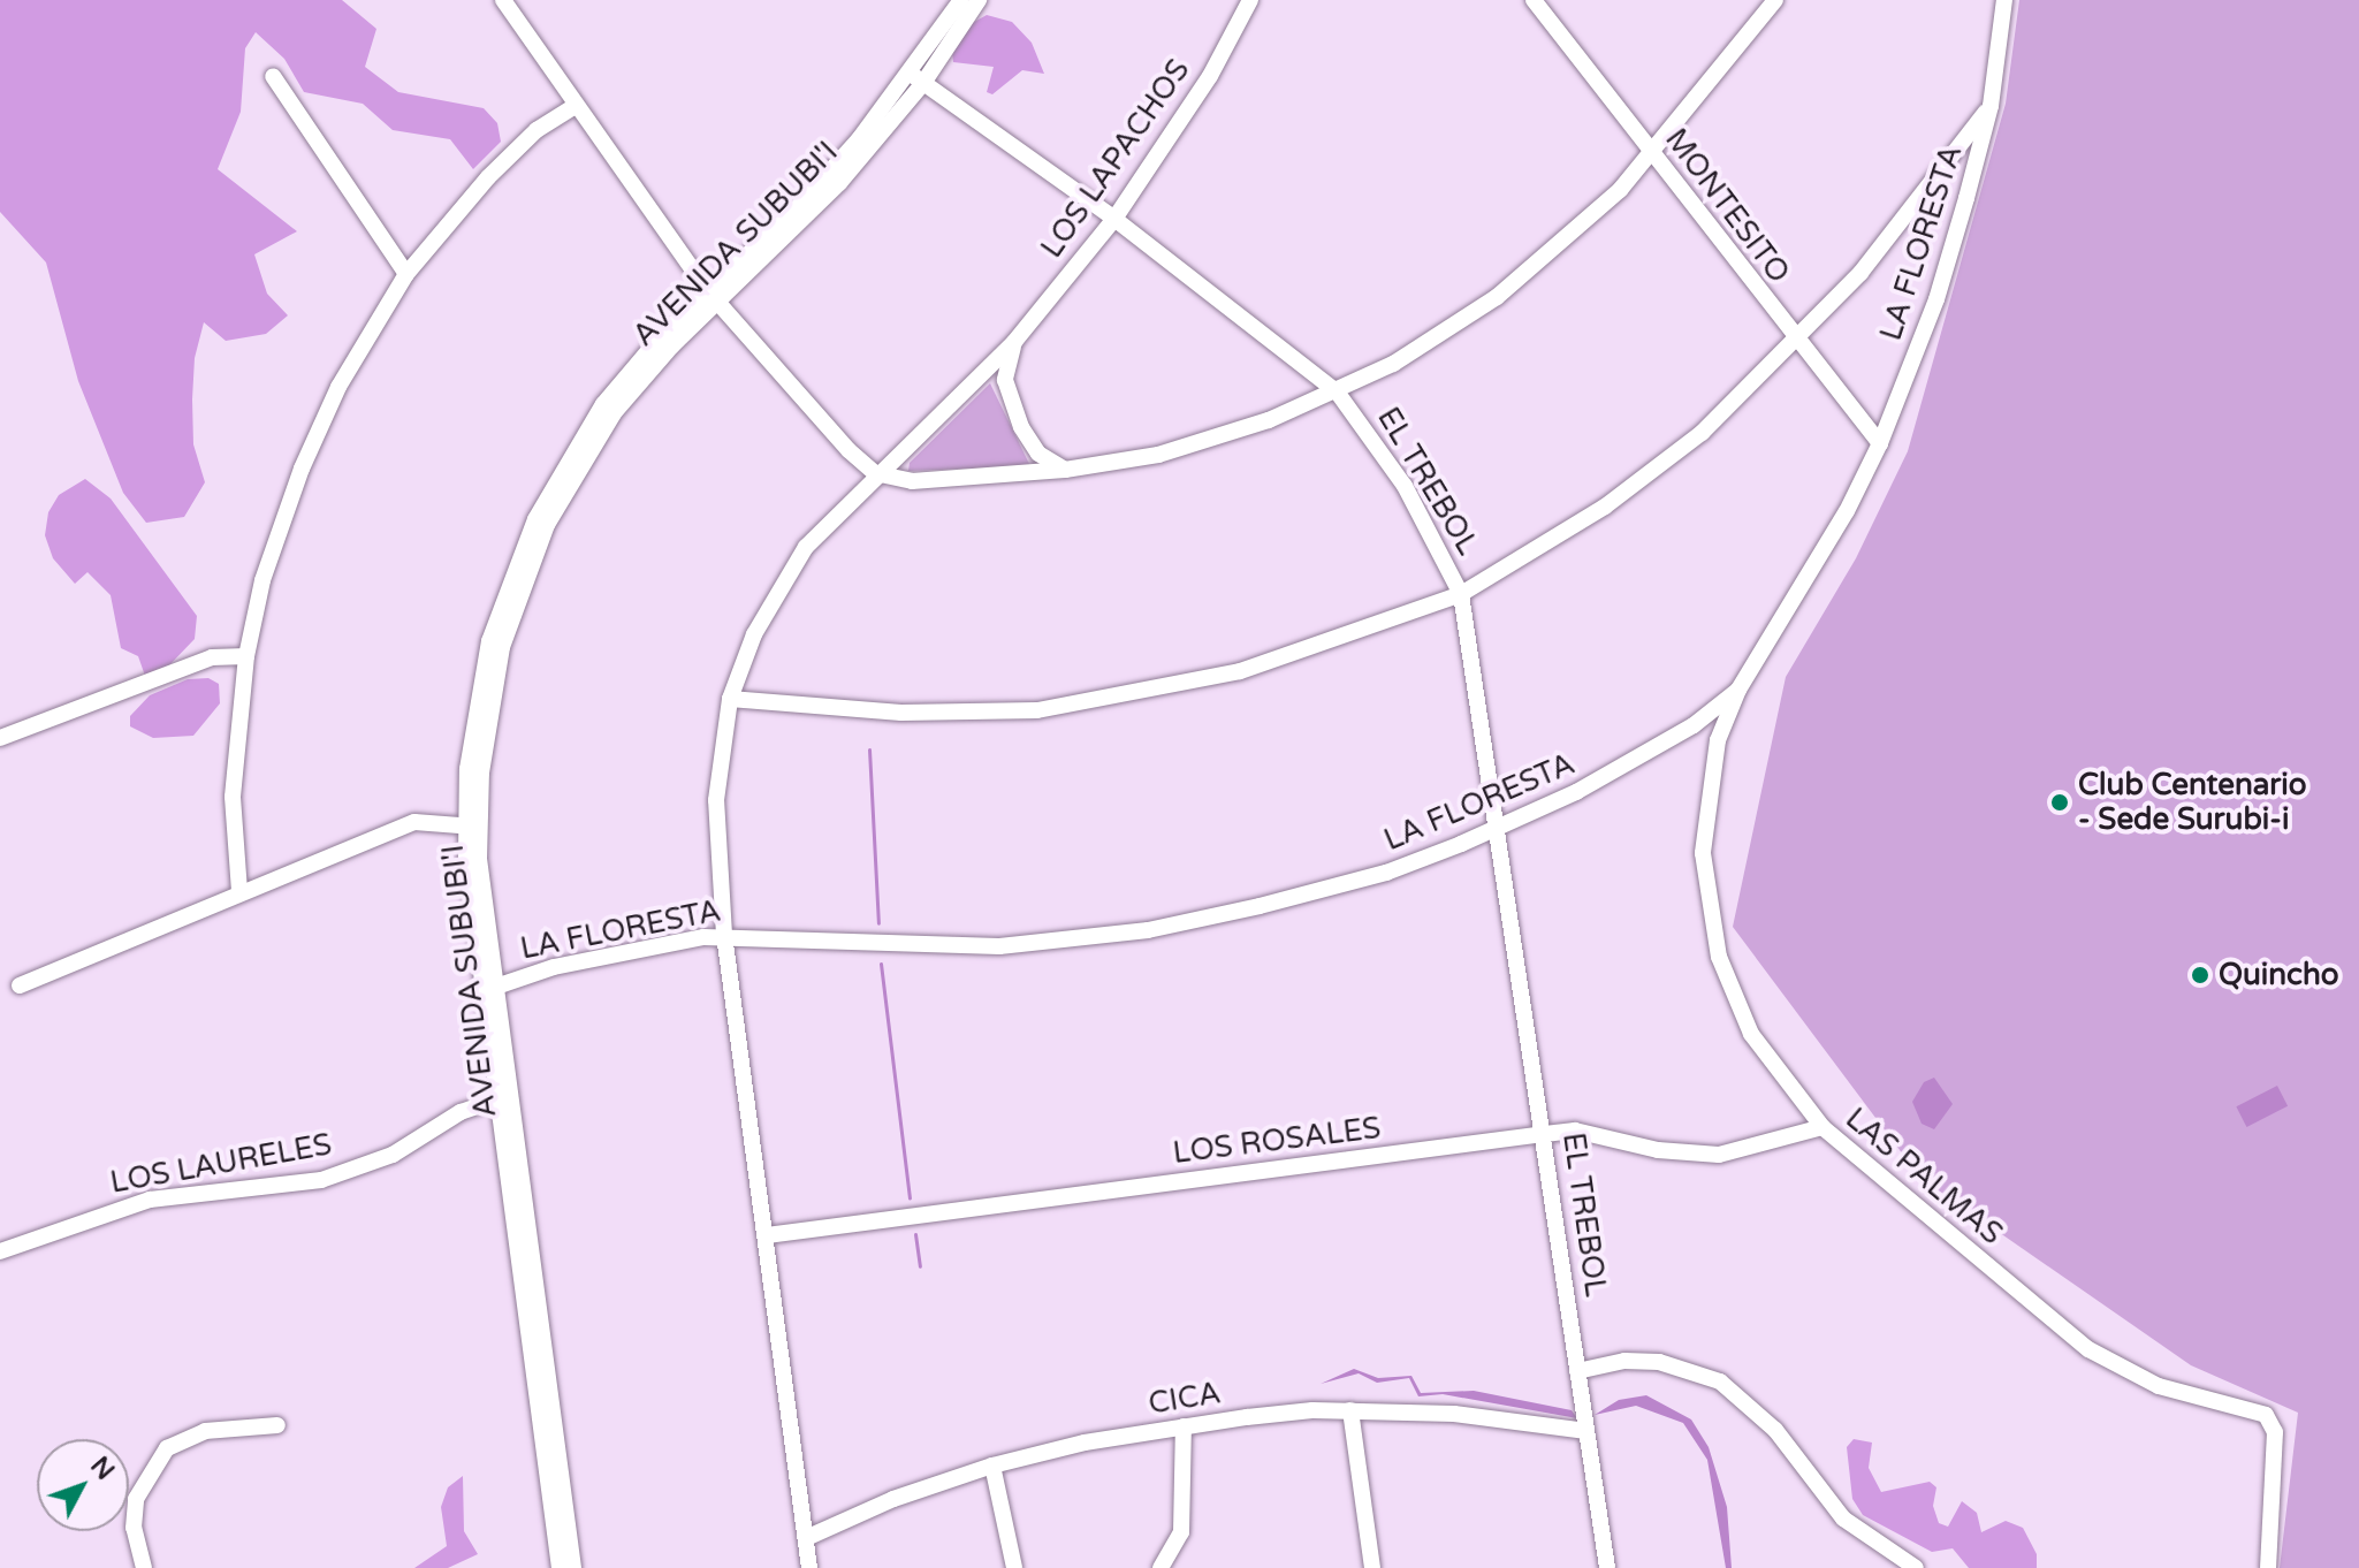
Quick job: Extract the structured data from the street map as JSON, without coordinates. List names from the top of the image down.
{
  "streets": {
    "street": [
      "LOS LAPACHOS",
      "MONTESITO",
      "LA FLORESTA",
      "AVENIDA SUBUBI'I",
      "EL TREBOL",
      "LOS ROSALES",
      "LOS LAURELES",
      "LAS PALMAS",
      "CICA"
    ]
  },
  "crossings": [
    ["LOS LAPACHOS", "LA FLORESTA"],
    ["LOS LAPACHOS", "EL TREBOL"],
    ["LOS LAPACHOS", "LOS ROSALES"],
    ["LOS LAPACHOS", "CICA"],
    ["MONTESITO", "LA FLORESTA"],
    ["LA FLORESTA", "AVENIDA SUBUBI'I"],
    ["LA FLORESTA", "EL TREBOL"],
    ["LA FLORESTA", "LAS PALMAS"],
    ["AVENIDA SUBUBI'I", "EL TREBOL"],
    ["AVENIDA SUBUBI'I", "LOS LAURELES"],
    ["EL TREBOL", "LOS ROSALES"],
    ["EL TREBOL", "CICA"],
    ["LOS ROSALES", "LAS PALMAS"]
  ],
  "places": ["Club Centenario - Sede Surubi-i", "Quincho"],
  "north": "top right"
}
